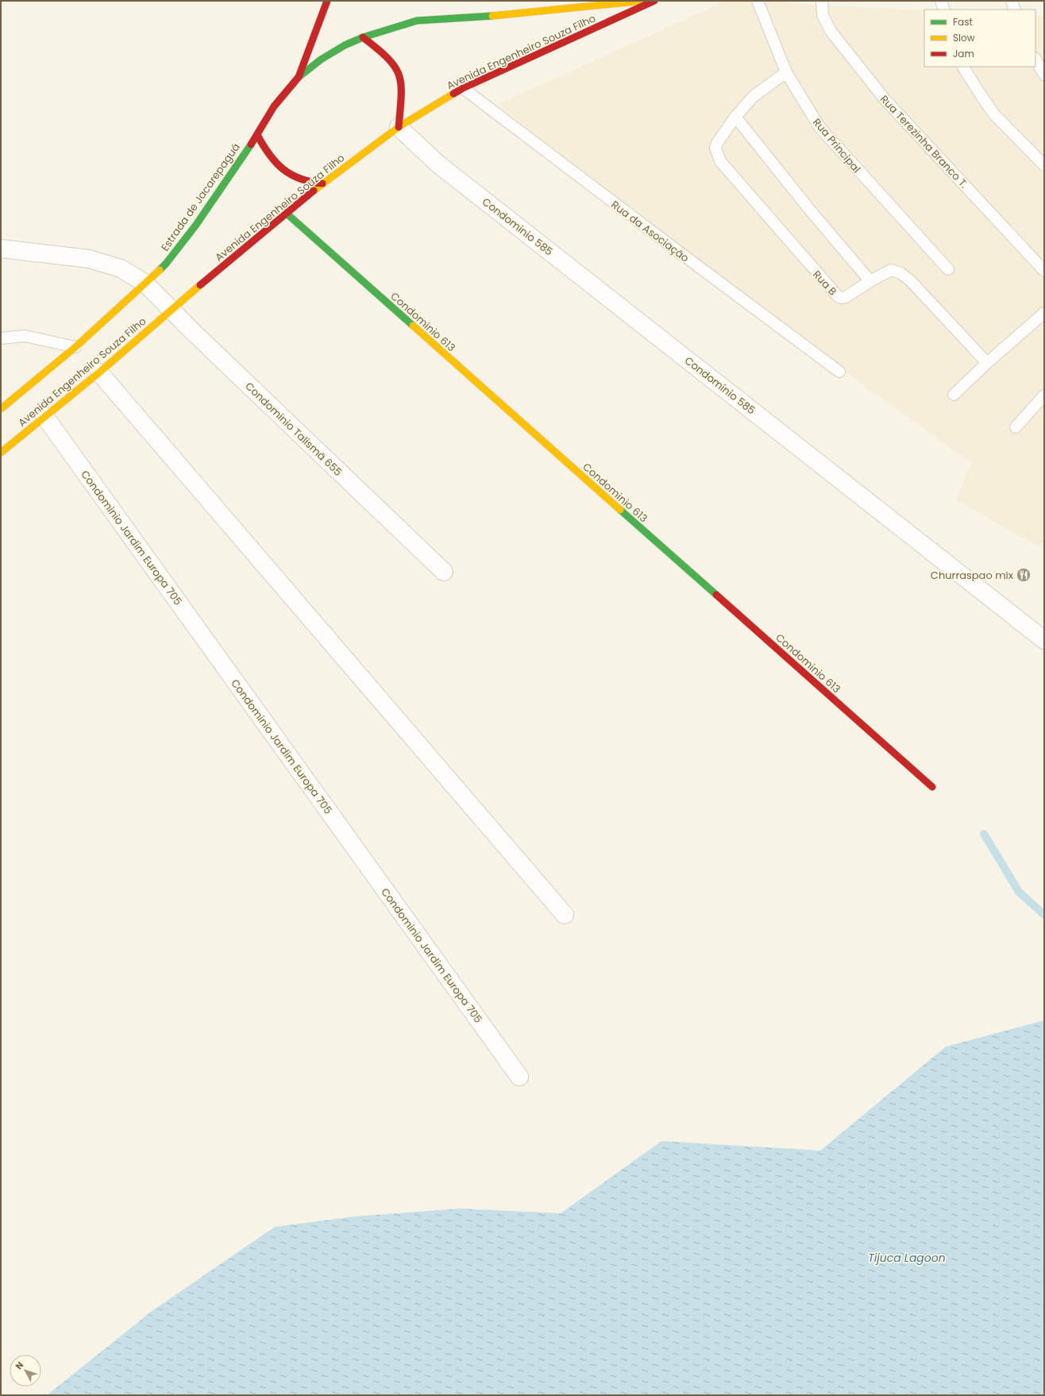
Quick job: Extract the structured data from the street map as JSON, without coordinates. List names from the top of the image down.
{
  "streets": {
    "main road": ["Avenida Engenheiro Souza Filho", "Estrada de Jacarepaguá", "Condominio 613"],
    "street": ["Condominio 585", "Condominio Talismã 655", "Condominio Jardim Europa 705"],
    "lane": [
      "Rua Terezinha Branco T.",
      "Rua Principal",
      "Rua da Asociação",
      "Rua B"
    ]
  },
  "crossings": [
    ["Avenida Engenheiro Souza Filho", "Estrada de Jacarepaguá"],
    ["Avenida Engenheiro Souza Filho", "Condominio 585"],
    ["Avenida Engenheiro Souza Filho", "Rua da Asociação"],
    ["Avenida Engenheiro Souza Filho", "Condominio 613"],
    ["Avenida Engenheiro Souza Filho", "Condominio Talismã 655"],
    ["Avenida Engenheiro Souza Filho", "Condominio Jardim Europa 705"],
    ["Rua Principal", "Rua B"],
    ["Estrada de Jacarepaguá", "Condominio Talismã 655"]
  ],
  "water": ["Tijuca Lagoon"],
  "places": {
    "restaurant": ["Churraspao mix"]
  },
  "legend": ["Fast", "Slow", "Jam"],
  "north": "top left"
}
